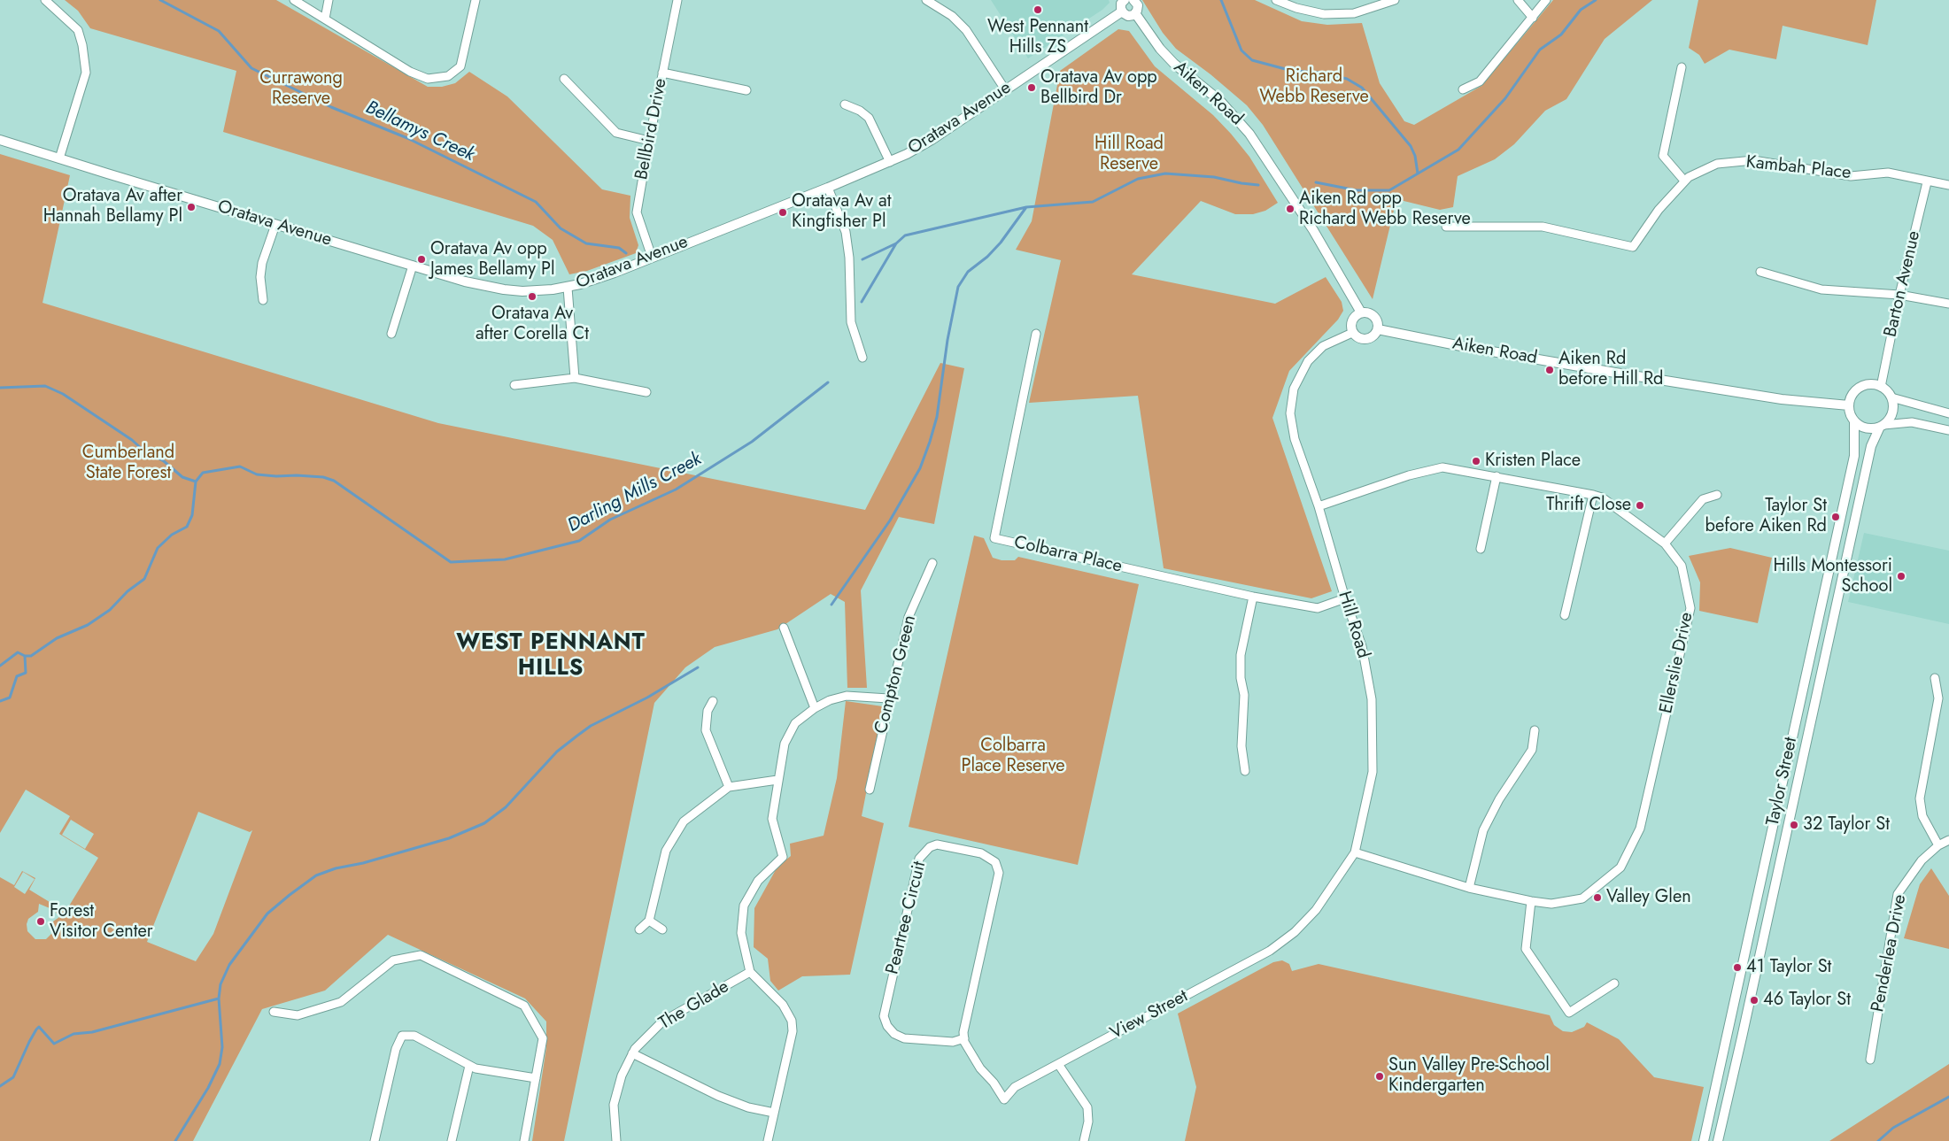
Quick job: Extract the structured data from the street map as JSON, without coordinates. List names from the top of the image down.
{
  "streets": {
    "street": [
      "Aiken Road",
      "Oratava Avenue",
      "Bellbird Drive",
      "Kambah Place",
      "Barton Avenue",
      "Colbarra Place",
      "Hill Road",
      "Ellerslie Drive",
      "Compton Green",
      "Taylor Street",
      "Peartree Circuit",
      "Penderlea Drive",
      "The Glade",
      "View Street"
    ]
  },
  "crossings": [
    ["Aiken Road", "Barton Avenue"],
    ["Aiken Road", "Hill Road"],
    ["Aiken Road", "Taylor Street"],
    ["Oratava Avenue", "Bellbird Drive"],
    ["Kambah Place", "Barton Avenue"],
    ["Barton Avenue", "Taylor Street"],
    ["Colbarra Place", "Hill Road"],
    ["Hill Road", "Ellerslie Drive"],
    ["Hill Road", "View Street"],
    ["Peartree Circuit", "View Street"]
  ],
  "districts": ["WEST PENNANT HILLS"],
  "water": ["Bellamys Creek", "Darling Mills Creek"],
  "parks": [
    "Richard Webb Reserve",
    "Currawong Reserve",
    "Hill Road Reserve",
    "Cumberland State Forest",
    "Colbarra Place Reserve"
  ],
  "places": [
    "West Pennant Hills ZS",
    "Oratava Av opp Bellbird Dr",
    "Oratava Av after Hannah Bellamy Pl",
    "Aiken Rd opp Richard Webb Reserve",
    "Oratava Av at Kingfisher Pl",
    "Oratava Av opp James Bellamy Pl",
    "Oratava Av after Corella Ct",
    "Aiken Rd before Hill Rd",
    "Kristen Place",
    "Thrift Close",
    "Taylor St before Aiken Rd",
    "Hills Montessori School",
    "32 Taylor St",
    "Valley Glen",
    "Forest Visitor Center",
    "41 Taylor St",
    "46 Taylor St",
    "Sun Valley Pre-School Kindergarten"
  ]
}
